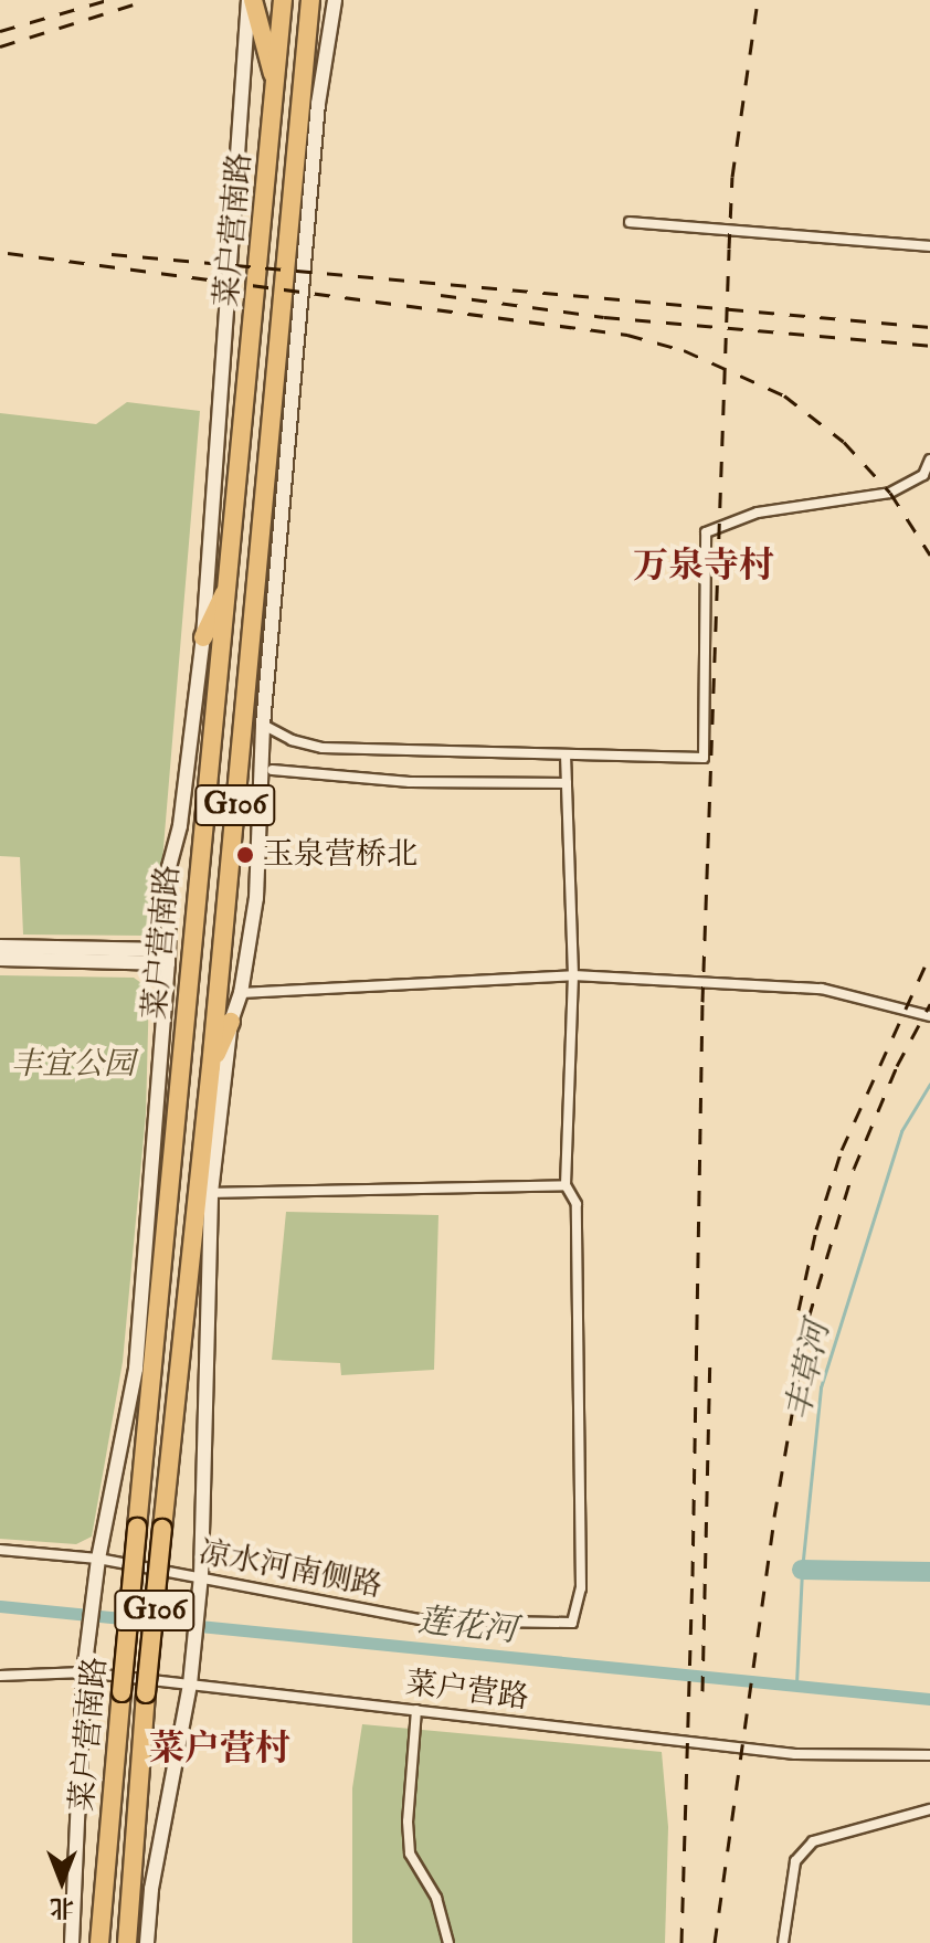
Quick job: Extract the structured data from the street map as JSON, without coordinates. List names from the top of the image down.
{
  "streets": {
    "highway": ["菜户营南路", "G106"],
    "street": ["凉水河南侧路", "菜户营路"]
  },
  "crossings": [
    ["菜户营南路", "凉水河南侧路"],
    ["菜户营南路", "菜户营路"]
  ],
  "districts": ["万泉寺村", "菜户营村"],
  "water": ["丰草河", "莲花河"],
  "parks": ["丰宜公园"],
  "places": ["玉泉营桥北"],
  "north": "bottom"
}
